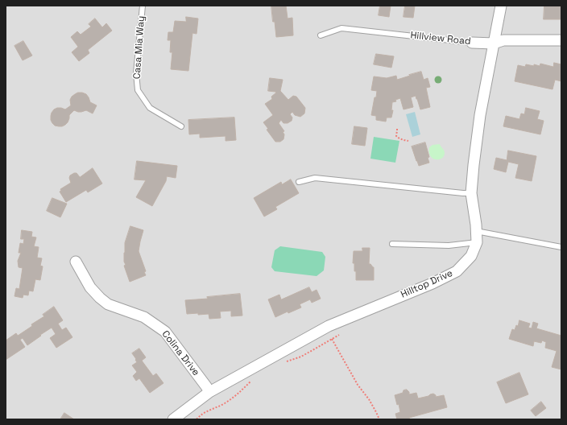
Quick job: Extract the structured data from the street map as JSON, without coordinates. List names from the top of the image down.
{
  "streets": {
    "street": ["Hillview Road", "Hilltop Drive", "Colina Drive"],
    "lane": ["Casa Mia Way"]
  },
  "crossings": [
    ["Hillview Road", "Hilltop Drive"],
    ["Hilltop Drive", "Colina Drive"]
  ]
}
